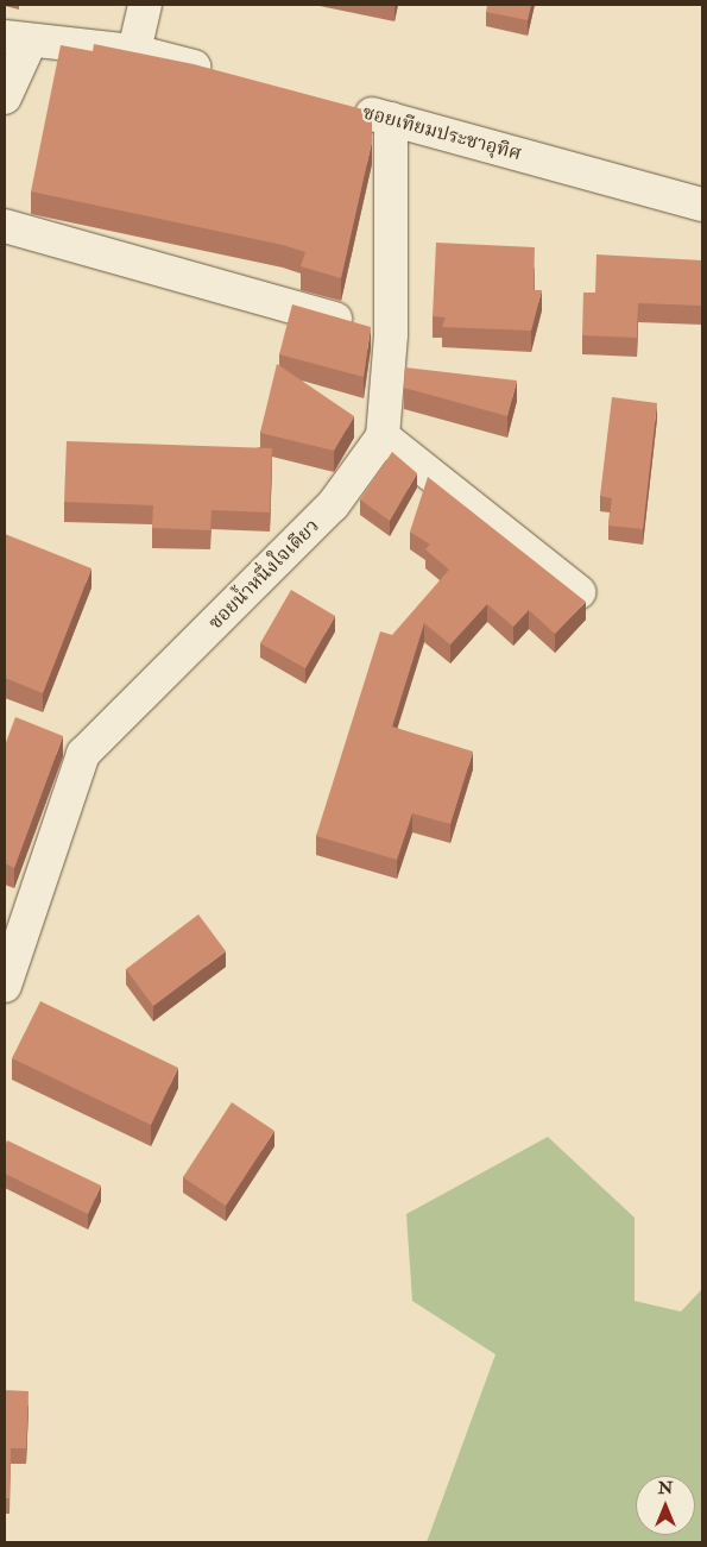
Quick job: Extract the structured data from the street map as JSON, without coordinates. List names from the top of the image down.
{
  "streets": {
    "street": ["ซอยเทียมประชาอุทิศ", "ซอยน้ำหนึ่งใจเดียว"]
  },
  "north": "top"
}
